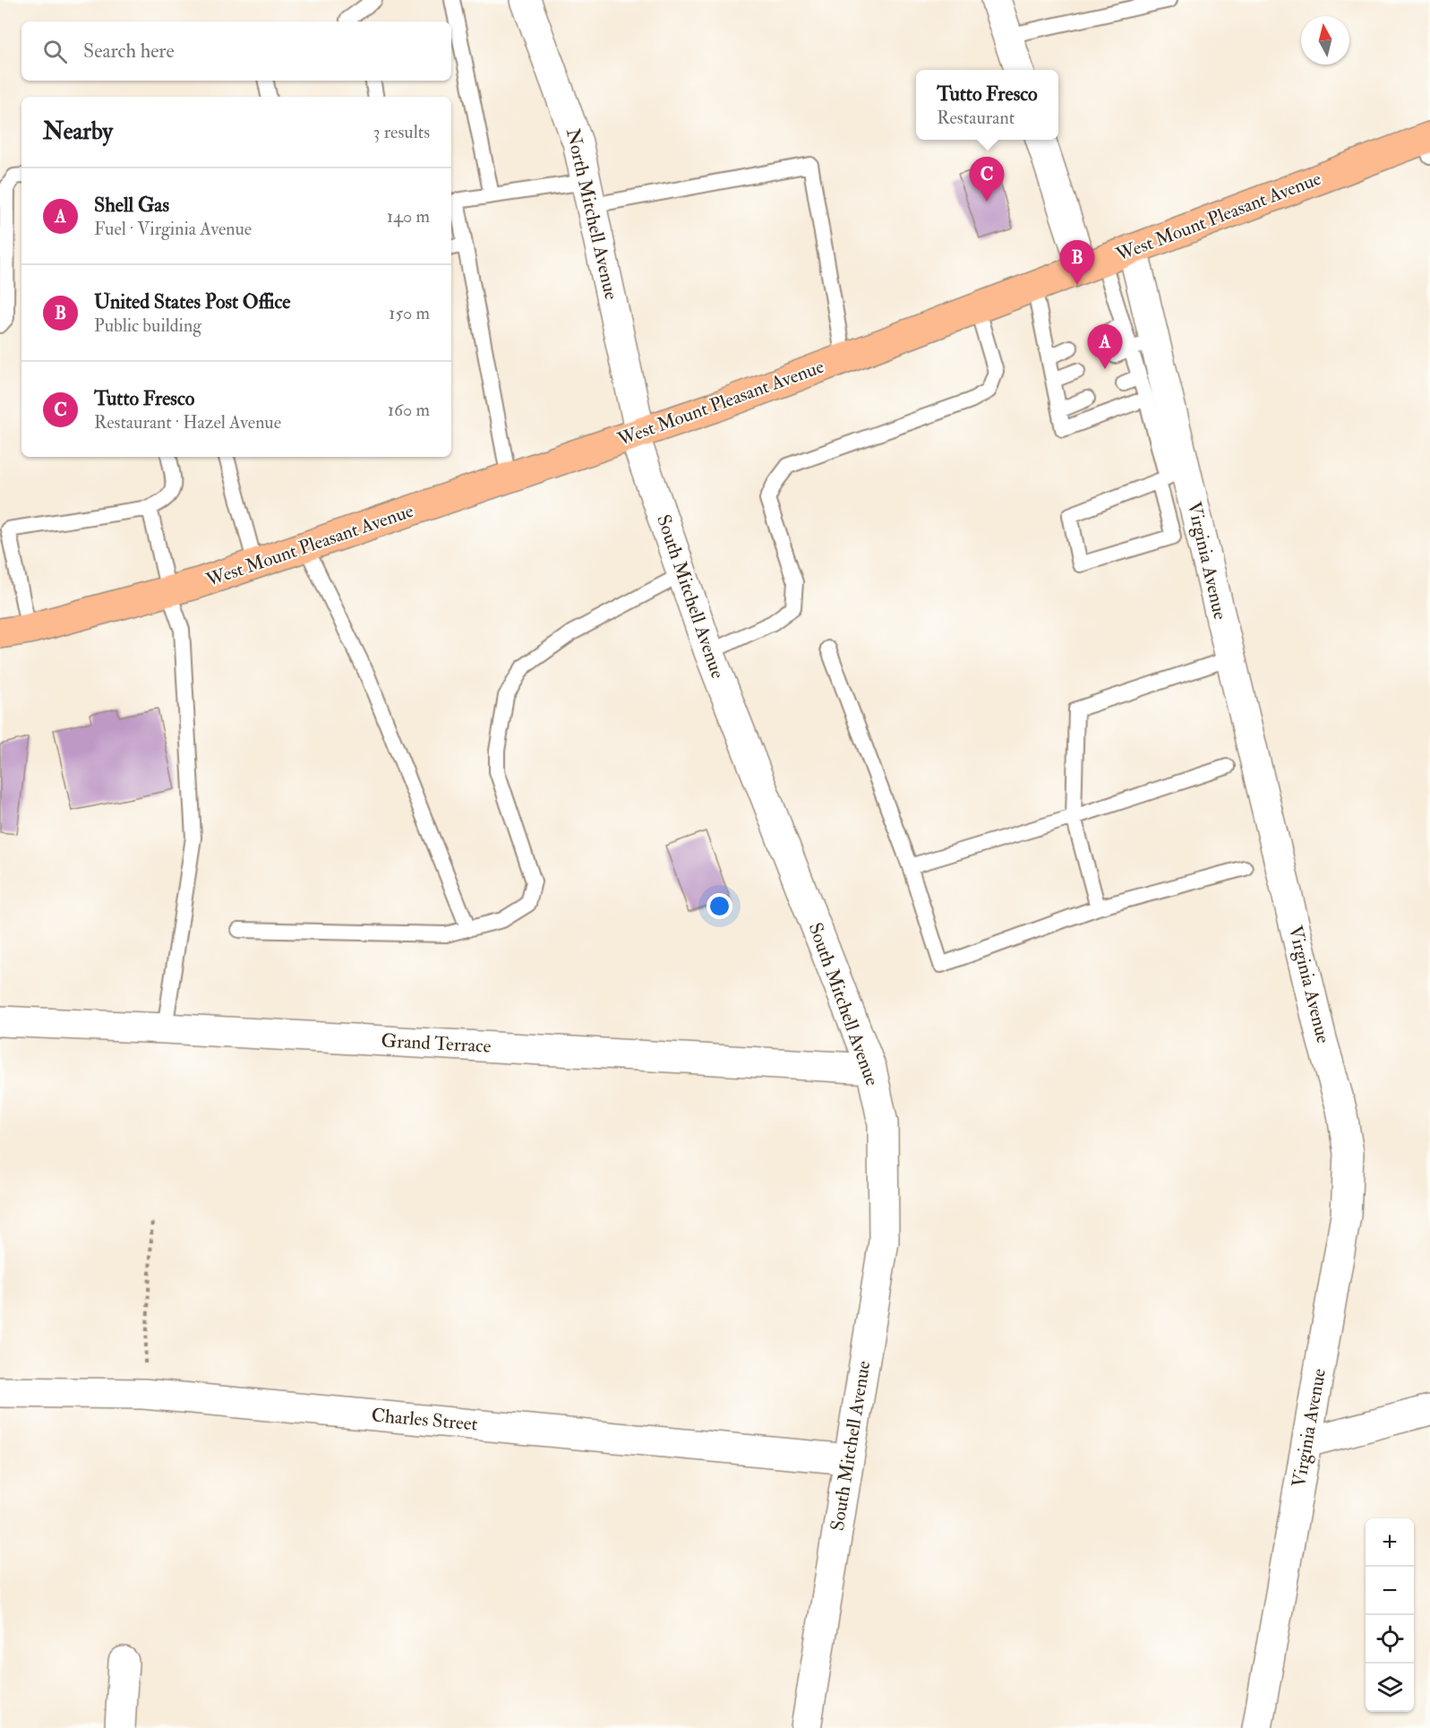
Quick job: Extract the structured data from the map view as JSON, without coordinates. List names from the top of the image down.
{
  "streets": {
    "main road": ["West Mount Pleasant Avenue"],
    "street": [
      "North Mitchell Avenue",
      "Virginia Avenue",
      "South Mitchell Avenue",
      "Grand Terrace",
      "Charles Street"
    ]
  },
  "crossings": [
    ["North Mitchell Avenue", "West Mount Pleasant Avenue"],
    ["North Mitchell Avenue", "South Mitchell Avenue"],
    ["West Mount Pleasant Avenue", "Virginia Avenue"],
    ["West Mount Pleasant Avenue", "South Mitchell Avenue"],
    ["South Mitchell Avenue", "Grand Terrace"],
    ["South Mitchell Avenue", "Charles Street"]
  ],
  "north": "top",
  "page": {
    "search": "Search here",
    "popup": ["Tutto Fresco", "Restaurant"],
    "heading": ["Nearby", "3 results"],
    "pins": ["C", "B", "A"],
    "list": [
      {
        "mark": "A",
        "name": "Shell Gas",
        "note": "Fuel · Virginia Avenue",
        "value": "140 m"
      },
      {
        "mark": "B",
        "name": "United States Post Office",
        "note": "Public building",
        "value": "150 m"
      },
      {
        "mark": "C",
        "name": "Tutto Fresco",
        "note": "Restaurant · Hazel Avenue",
        "value": "160 m"
      }
    ],
    "map_buttons": ["+", "−"]
  }
}
